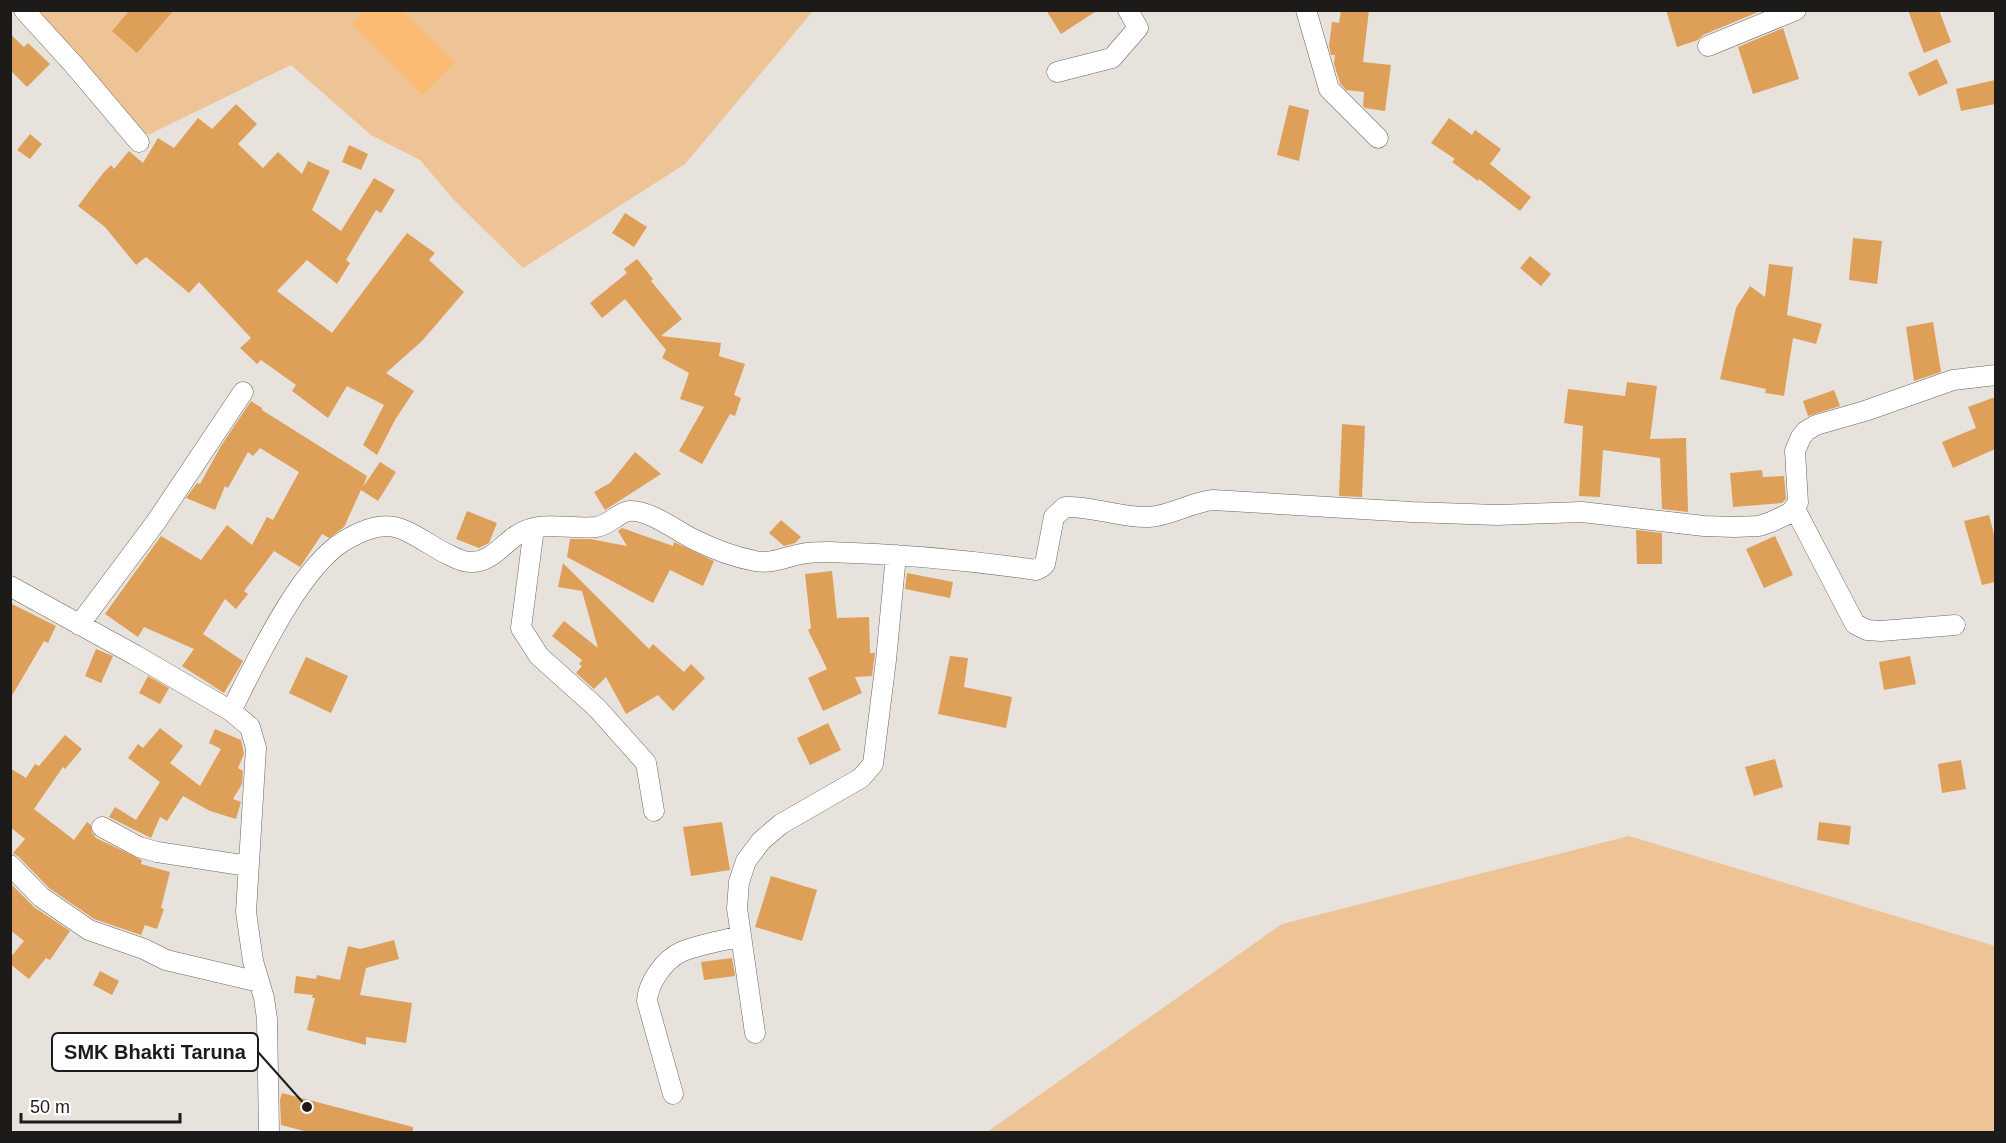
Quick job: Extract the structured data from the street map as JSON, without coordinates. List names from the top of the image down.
{
  "places": ["SMK Bhakti Taruna"],
  "scale_bar": "50 m"
}
